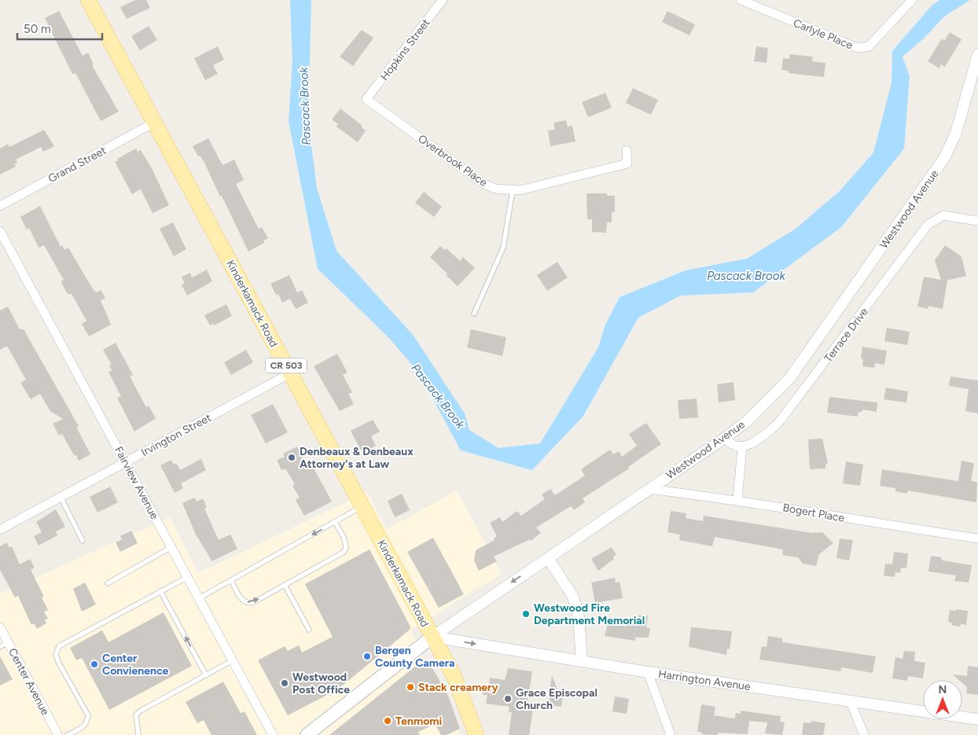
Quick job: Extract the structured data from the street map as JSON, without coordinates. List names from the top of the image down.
{
  "streets": {
    "main road": ["Westwood Avenue", "Kinderkamack Road", "CR 503"],
    "street": [
      "Carlyle Place",
      "Hopkins Street",
      "Overbrook Place",
      "Grand Street",
      "Terrace Drive",
      "Irvington Street",
      "Fairview Avenue",
      "Bogert Place",
      "Harrington Avenue",
      "Center Avenue"
    ]
  },
  "crossings": [
    ["Hopkins Street", "Overbrook Place"],
    ["Grand Street", "Kinderkamack Road"],
    ["Westwood Avenue", "Kinderkamack Road"],
    ["Westwood Avenue", "Bogert Place"],
    ["Westwood Avenue", "Harrington Avenue"],
    ["Kinderkamack Road", "Irvington Street"],
    ["Kinderkamack Road", "Harrington Avenue"],
    ["Irvington Street", "Fairview Avenue"]
  ],
  "water": ["Pascack Brook"],
  "places": [
    "Denbeaux & Denbeaux Attorney's at Law",
    "Westwood Fire Department Memorial",
    "Bergen County Camera",
    "Center Convienence",
    "Westwood Post Office",
    "Stack creamery",
    "Grace Episcopal Church",
    "Tenmomi"
  ],
  "scale_bar": "50 m",
  "north": "top"
}
